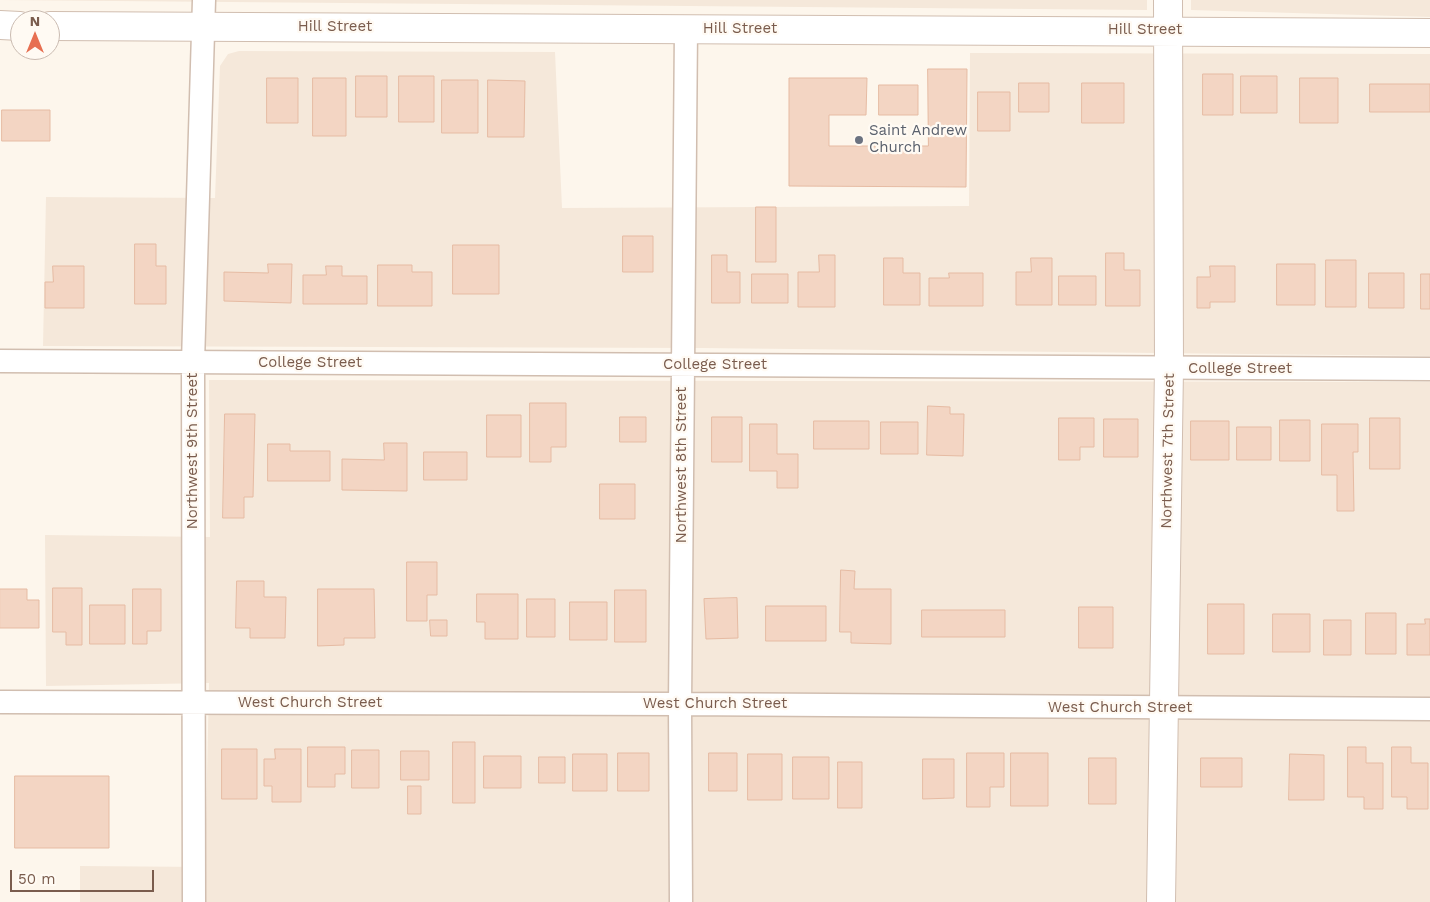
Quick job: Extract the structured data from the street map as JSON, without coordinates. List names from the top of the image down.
{
  "streets": {
    "street": [
      "Hill Street",
      "College Street",
      "Northwest 9th Street",
      "Northwest 7th Street",
      "Northwest 8th Street",
      "West Church Street"
    ]
  },
  "crossings": [
    ["Hill Street", "Northwest 9th Street"],
    ["Hill Street", "Northwest 7th Street"],
    ["Hill Street", "Northwest 8th Street"],
    ["College Street", "Northwest 9th Street"],
    ["College Street", "Northwest 7th Street"],
    ["College Street", "Northwest 8th Street"],
    ["Northwest 9th Street", "West Church Street"],
    ["Northwest 7th Street", "West Church Street"],
    ["Northwest 8th Street", "West Church Street"]
  ],
  "places": ["Saint Andrew Church"],
  "scale_bar": "50 m",
  "north": "top"
}
